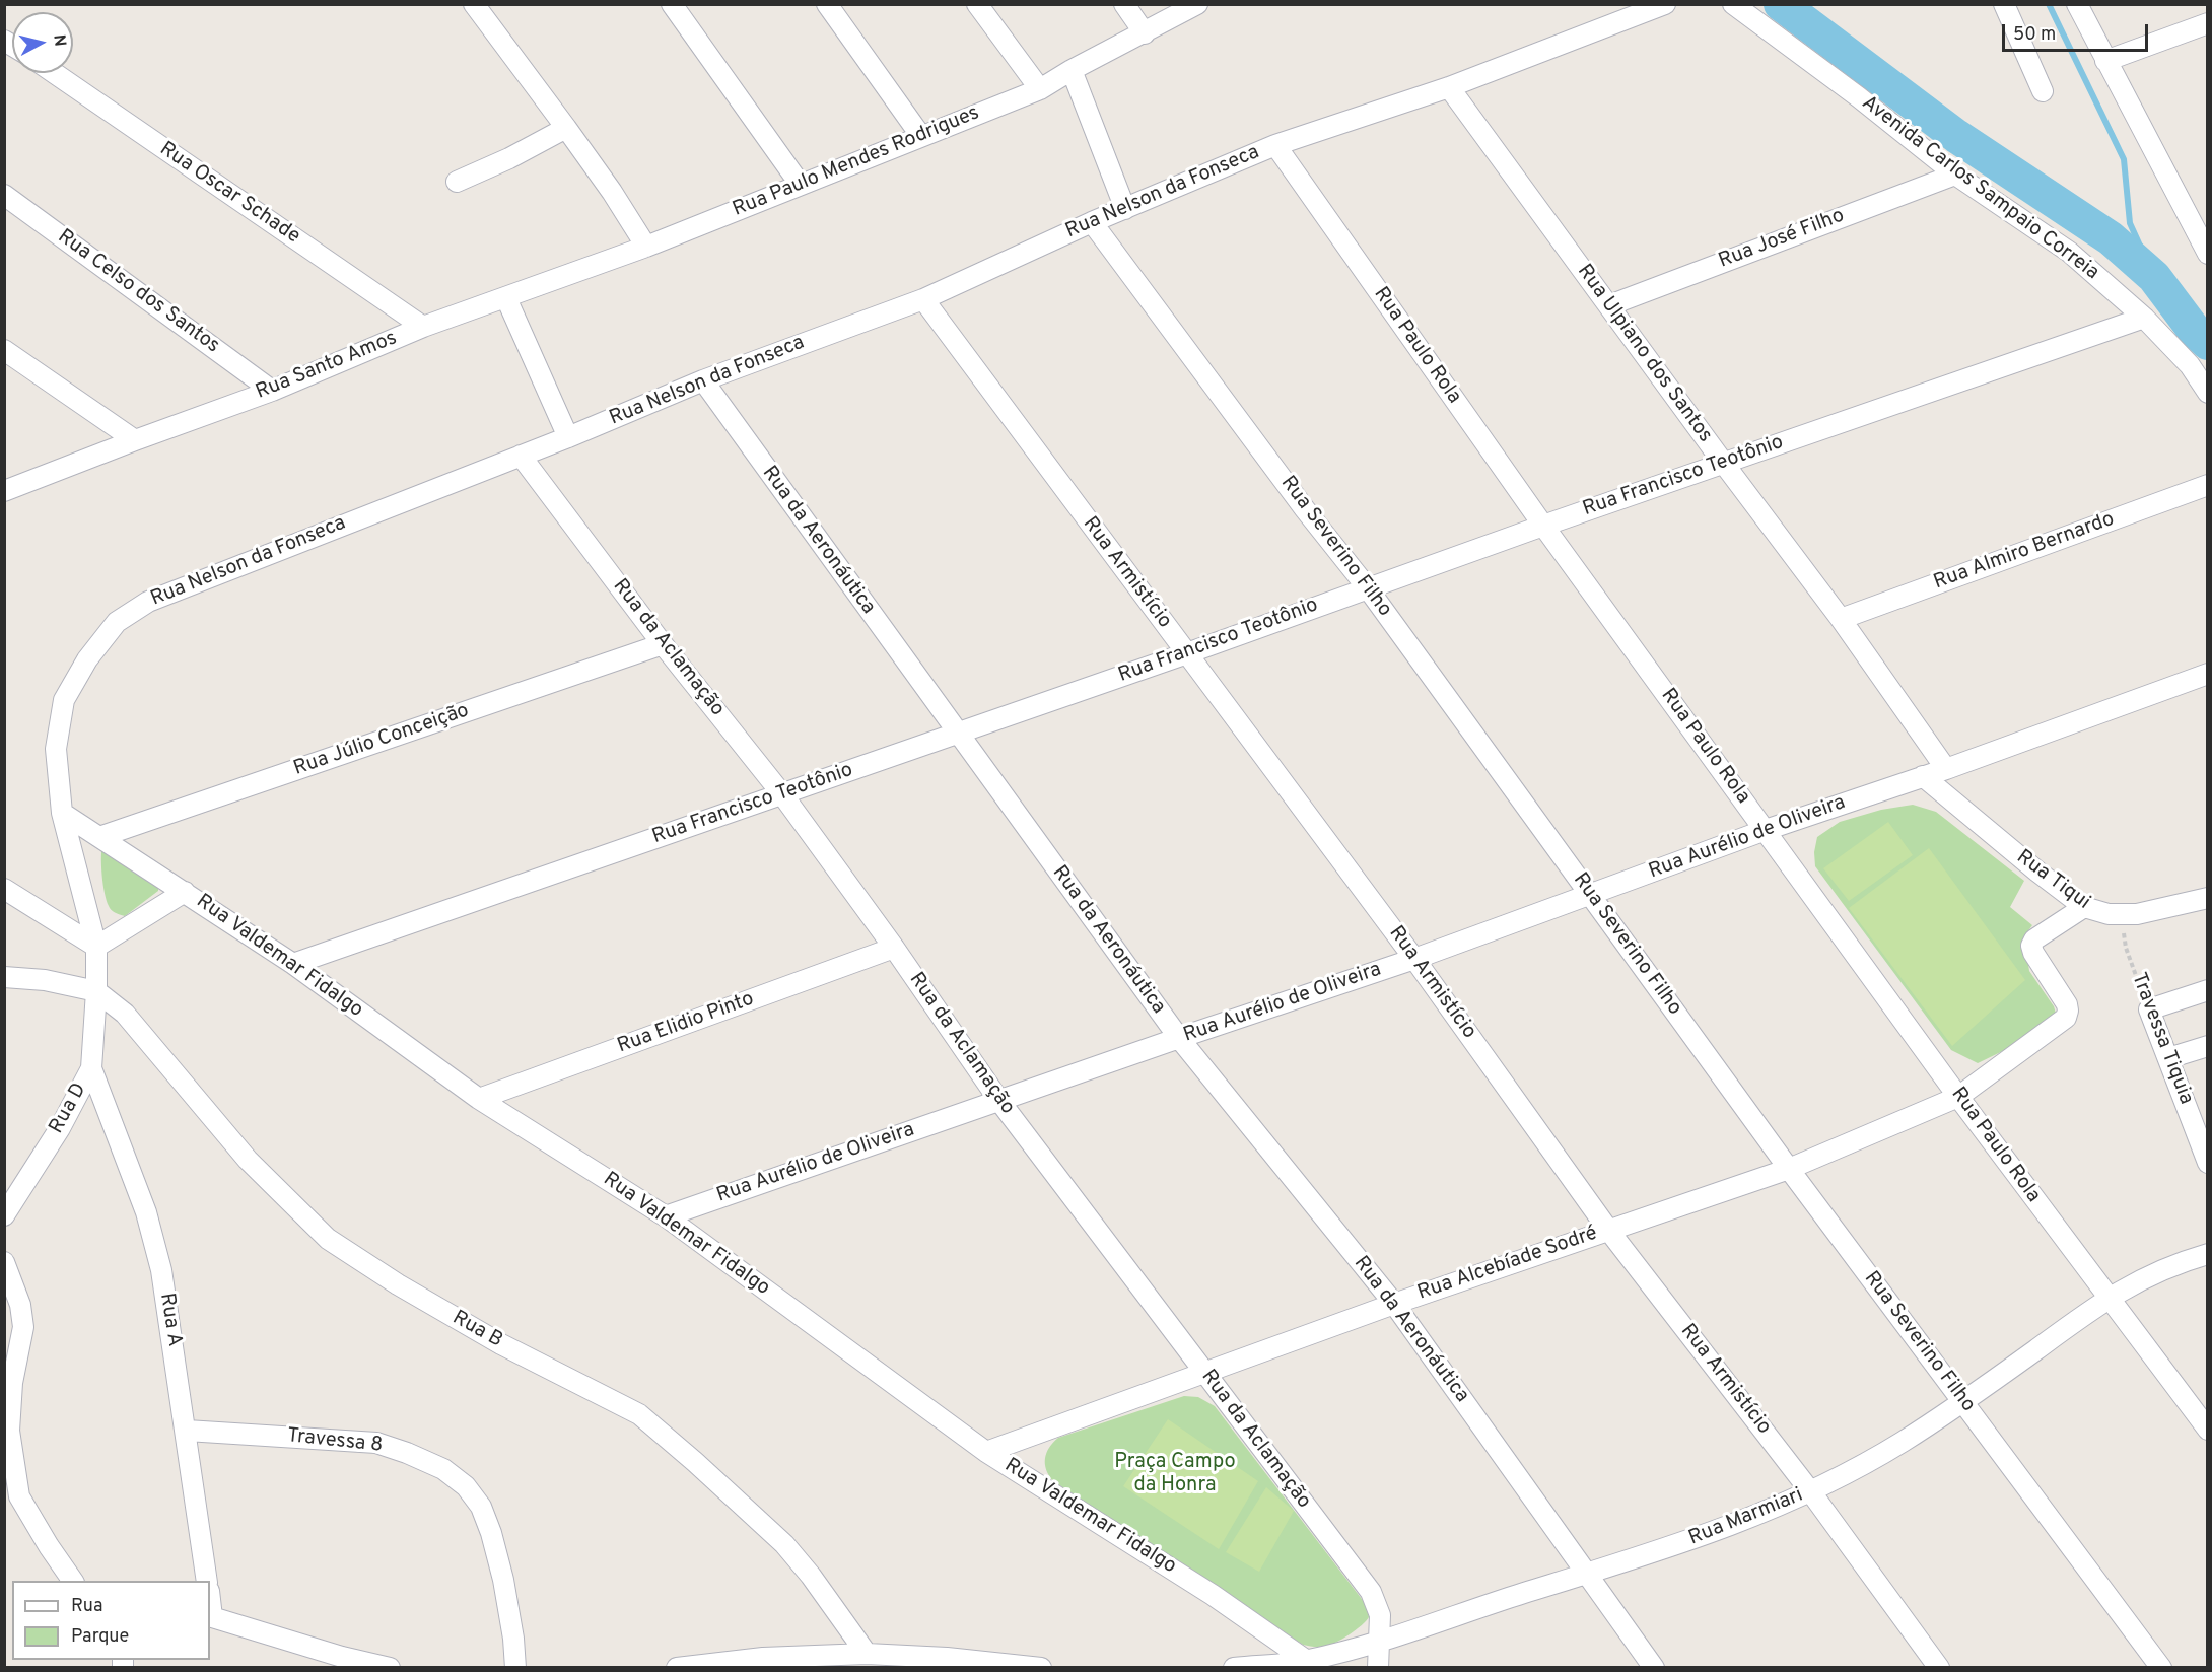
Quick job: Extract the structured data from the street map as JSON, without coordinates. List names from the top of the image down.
{
  "streets": {
    "street": [
      "Rua Paulo Mendes Rodrigues",
      "Avenida Carlos Sampaio Correia",
      "Rua Nelson da Fonseca",
      "Rua Oscar Schade",
      "Rua José Filho",
      "Rua Celso dos Santos",
      "Rua Paulo Rola",
      "Rua Ulpiano dos Santos",
      "Rua Santo Amos",
      "Rua Francisco Teotônio",
      "Rua da Aeronáutica",
      "Rua Severino Filho",
      "Rua Almiro Bernardo",
      "Rua Armistício",
      "Rua da Aclamação",
      "Rua Júlio Conceição",
      "Rua Aurélio de Oliveira",
      "Rua Tiqui",
      "Rua Valdemar Fidalgo",
      "Rua Elidio Pinto",
      "Travessa Tiquia",
      "Rua D",
      "Rua Alcebíade Sodré",
      "Rua A",
      "Rua B",
      "Travessa 8",
      "Rua Marmiari"
    ]
  },
  "crossings": [
    ["Rua Paulo Mendes Rodrigues", "Rua Santo Amos"],
    ["Avenida Carlos Sampaio Correia", "Rua José Filho"],
    ["Avenida Carlos Sampaio Correia", "Rua Francisco Teotônio"],
    ["Rua Nelson da Fonseca", "Rua Paulo Rola"],
    ["Rua Nelson da Fonseca", "Rua Ulpiano dos Santos"],
    ["Rua Nelson da Fonseca", "Rua da Aeronáutica"],
    ["Rua Nelson da Fonseca", "Rua Severino Filho"],
    ["Rua Nelson da Fonseca", "Rua Armistício"],
    ["Rua Nelson da Fonseca", "Rua da Aclamação"],
    ["Rua Nelson da Fonseca", "Rua Valdemar Fidalgo"],
    ["Rua Nelson da Fonseca", "Rua D"],
    ["Rua Nelson da Fonseca", "Rua B"],
    ["Rua Oscar Schade", "Rua Santo Amos"],
    ["Rua José Filho", "Rua Ulpiano dos Santos"],
    ["Rua Celso dos Santos", "Rua Santo Amos"],
    ["Rua Paulo Rola", "Rua Francisco Teotônio"],
    ["Rua Paulo Rola", "Rua Aurélio de Oliveira"],
    ["Rua Paulo Rola", "Rua Alcebíade Sodré"],
    ["Rua Paulo Rola", "Rua Marmiari"],
    ["Rua Ulpiano dos Santos", "Rua Francisco Teotônio"],
    ["Rua Ulpiano dos Santos", "Rua Almiro Bernardo"],
    ["Rua Ulpiano dos Santos", "Rua Aurélio de Oliveira"],
    ["Rua Francisco Teotônio", "Rua da Aeronáutica"],
    ["Rua Francisco Teotônio", "Rua Severino Filho"],
    ["Rua Francisco Teotônio", "Rua Armistício"],
    ["Rua Francisco Teotônio", "Rua da Aclamação"],
    ["Rua Francisco Teotônio", "Rua Valdemar Fidalgo"],
    ["Rua da Aeronáutica", "Rua Aurélio de Oliveira"],
    ["Rua da Aeronáutica", "Rua Alcebíade Sodré"],
    ["Rua da Aeronáutica", "Rua Marmiari"],
    ["Rua Severino Filho", "Rua Aurélio de Oliveira"],
    ["Rua Severino Filho", "Rua Alcebíade Sodré"],
    ["Rua Severino Filho", "Rua Marmiari"],
    ["Rua Armistício", "Rua Aurélio de Oliveira"],
    ["Rua Armistício", "Rua Alcebíade Sodré"],
    ["Rua Armistício", "Rua Marmiari"],
    ["Rua da Aclamação", "Rua Júlio Conceição"],
    ["Rua da Aclamação", "Rua Aurélio de Oliveira"],
    ["Rua da Aclamação", "Rua Elidio Pinto"],
    ["Rua da Aclamação", "Rua Alcebíade Sodré"],
    ["Rua da Aclamação", "Rua Marmiari"],
    ["Rua Júlio Conceição", "Rua Valdemar Fidalgo"],
    ["Rua Aurélio de Oliveira", "Rua Tiqui"],
    ["Rua Aurélio de Oliveira", "Rua Valdemar Fidalgo"],
    ["Rua Tiqui", "Travessa Tiquia"],
    ["Rua Tiqui", "Rua Alcebíade Sodré"],
    ["Rua Valdemar Fidalgo", "Rua Elidio Pinto"],
    ["Rua Valdemar Fidalgo", "Rua Alcebíade Sodré"],
    ["Rua Valdemar Fidalgo", "Rua Marmiari"],
    ["Rua D", "Rua A"],
    ["Rua D", "Rua B"],
    ["Rua A", "Travessa 8"]
  ],
  "parks": ["Praça Campo da Honra"],
  "legend": ["Rua", "Parque"],
  "scale_bar": "50 m",
  "north": "right"
}
